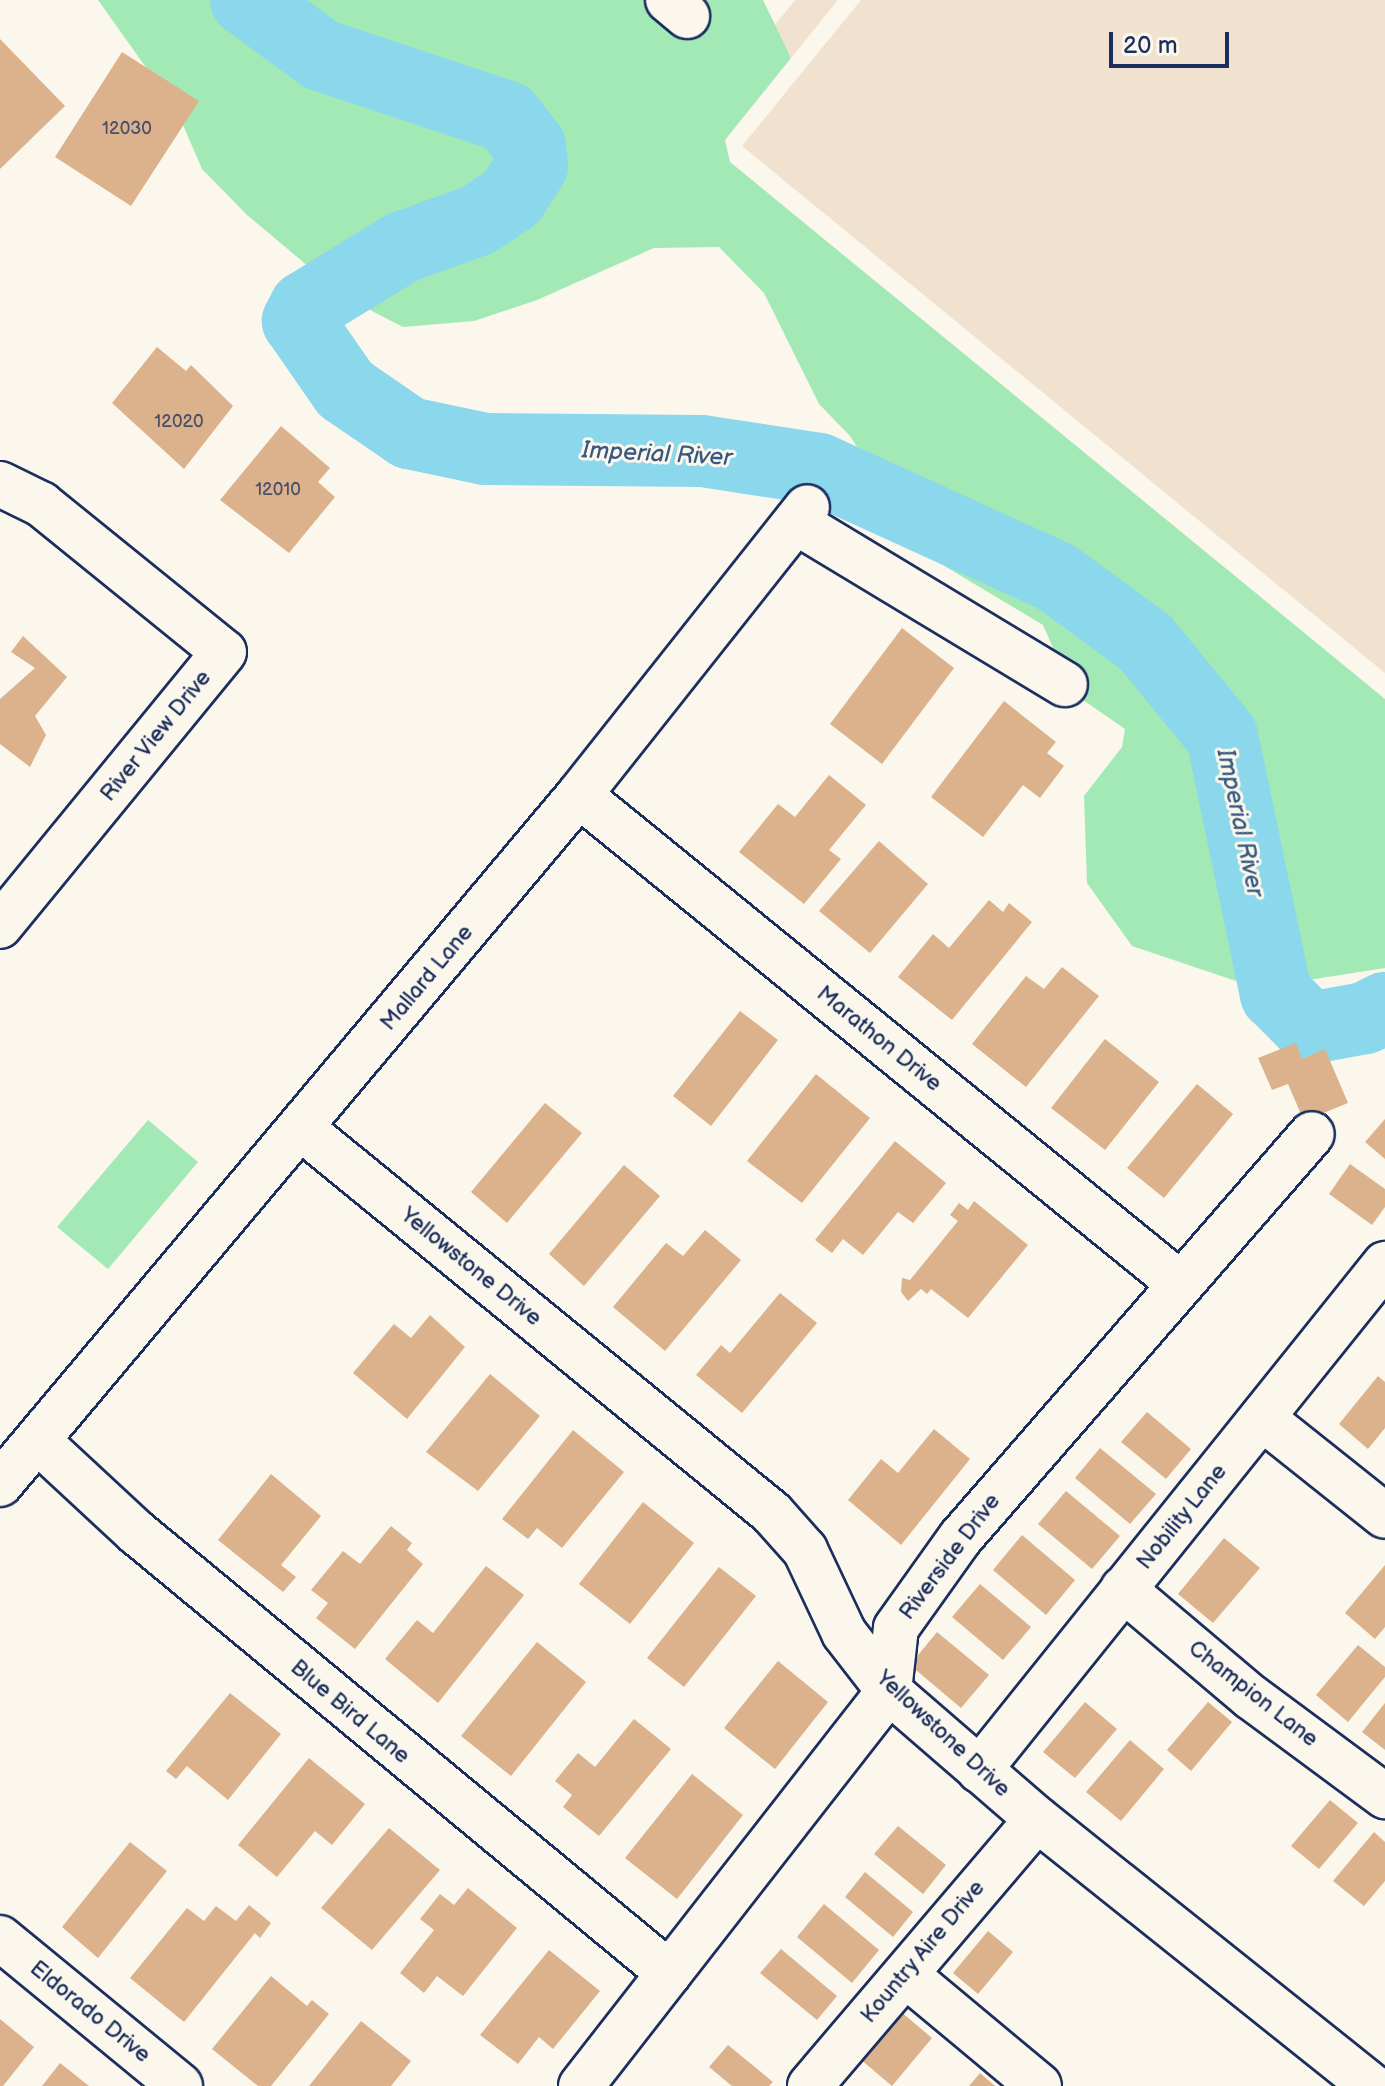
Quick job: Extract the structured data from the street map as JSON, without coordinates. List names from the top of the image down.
{
  "streets": {
    "street": [
      "River View Drive",
      "Mallard Lane",
      "Marathon Drive",
      "Yellowstone Drive",
      "Nobility Lane",
      "Riverside Drive",
      "Champion Lane",
      "Blue Bird Lane",
      "Kountry Aire Drive",
      "Eldorado Drive"
    ]
  },
  "crossings": [
    ["Mallard Lane", "Marathon Drive"],
    ["Mallard Lane", "Yellowstone Drive"],
    ["Mallard Lane", "Blue Bird Lane"],
    ["Marathon Drive", "Riverside Drive"],
    ["Yellowstone Drive", "Nobility Lane"],
    ["Yellowstone Drive", "Riverside Drive"],
    ["Yellowstone Drive", "Kountry Aire Drive"],
    ["Nobility Lane", "Champion Lane"]
  ],
  "water": ["Imperial River"],
  "house_numbers": ["12030", "12020", "12010"],
  "scale_bar": "20 m"
}
